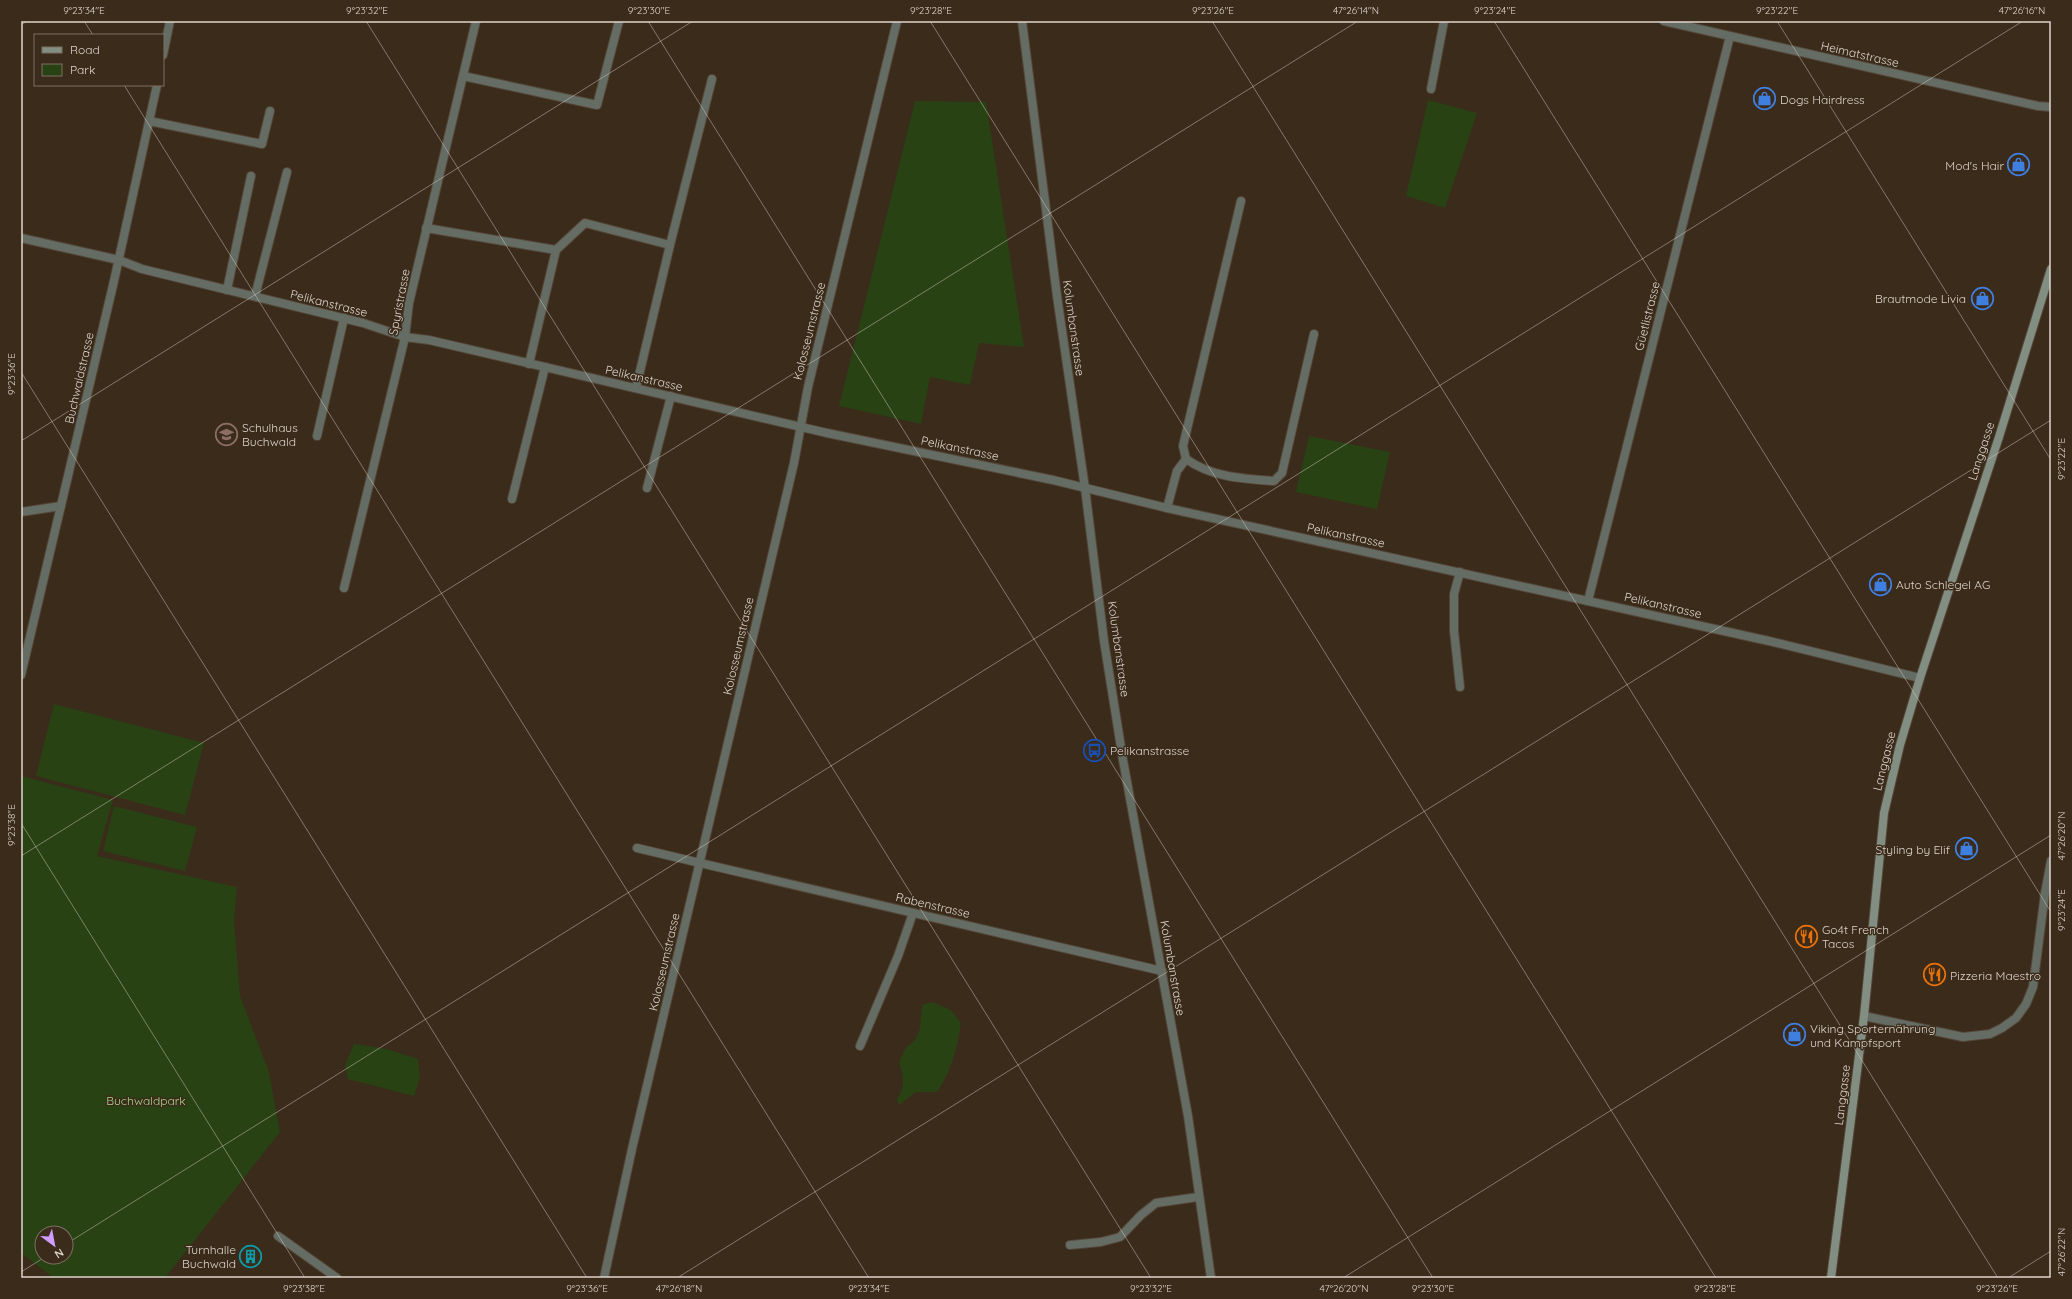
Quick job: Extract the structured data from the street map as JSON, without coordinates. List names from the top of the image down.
{
  "streets": {
    "main road": ["Langgasse"],
    "street": [
      "Heimatstrasse",
      "Spyristrasse",
      "Pelikanstrasse",
      "Güetlistrasse",
      "Kolumbanstrasse",
      "Kolosseumstrasse",
      "Buchwaldstrasse",
      "Rabenstrasse"
    ]
  },
  "crossings": [
    ["Heimatstrasse", "Güetlistrasse"],
    ["Spyristrasse", "Pelikanstrasse"],
    ["Pelikanstrasse", "Güetlistrasse"],
    ["Pelikanstrasse", "Kolumbanstrasse"],
    ["Pelikanstrasse", "Kolosseumstrasse"],
    ["Pelikanstrasse", "Buchwaldstrasse"],
    ["Pelikanstrasse", "Langgasse"],
    ["Kolumbanstrasse", "Rabenstrasse"],
    ["Kolosseumstrasse", "Rabenstrasse"]
  ],
  "parks": ["Buchwaldpark"],
  "places": {
    "shop": [
      "Dogs Hairdress",
      "Mod's Hair",
      "Brautmode Livia",
      "Auto Schlegel AG",
      "Styling by Elif",
      "Viking Sporternährung und Kampfsport"
    ],
    "school or university": ["Schulhaus Buchwald"],
    "bus stop": ["Pelikanstrasse"],
    "restaurant": ["Go4t French Tacos", "Pizzeria Maestro"],
    "building": ["Turnhalle Buchwald"]
  },
  "legend": ["Road", "Park"],
  "north": "bottom right",
  "coordinates": [
    "9°23'34\"E",
    "9°23'32\"E",
    "9°23'30\"E",
    "9°23'28\"E",
    "9°23'26\"E",
    "47°26'14\"N",
    "9°23'24\"E",
    "9°23'22\"E",
    "47°26'16\"N",
    "9°23'36\"E",
    "9°23'38\"E",
    "47°26'20\"N",
    "47°26'22\"N",
    "47°26'18\"N"
  ]
}
